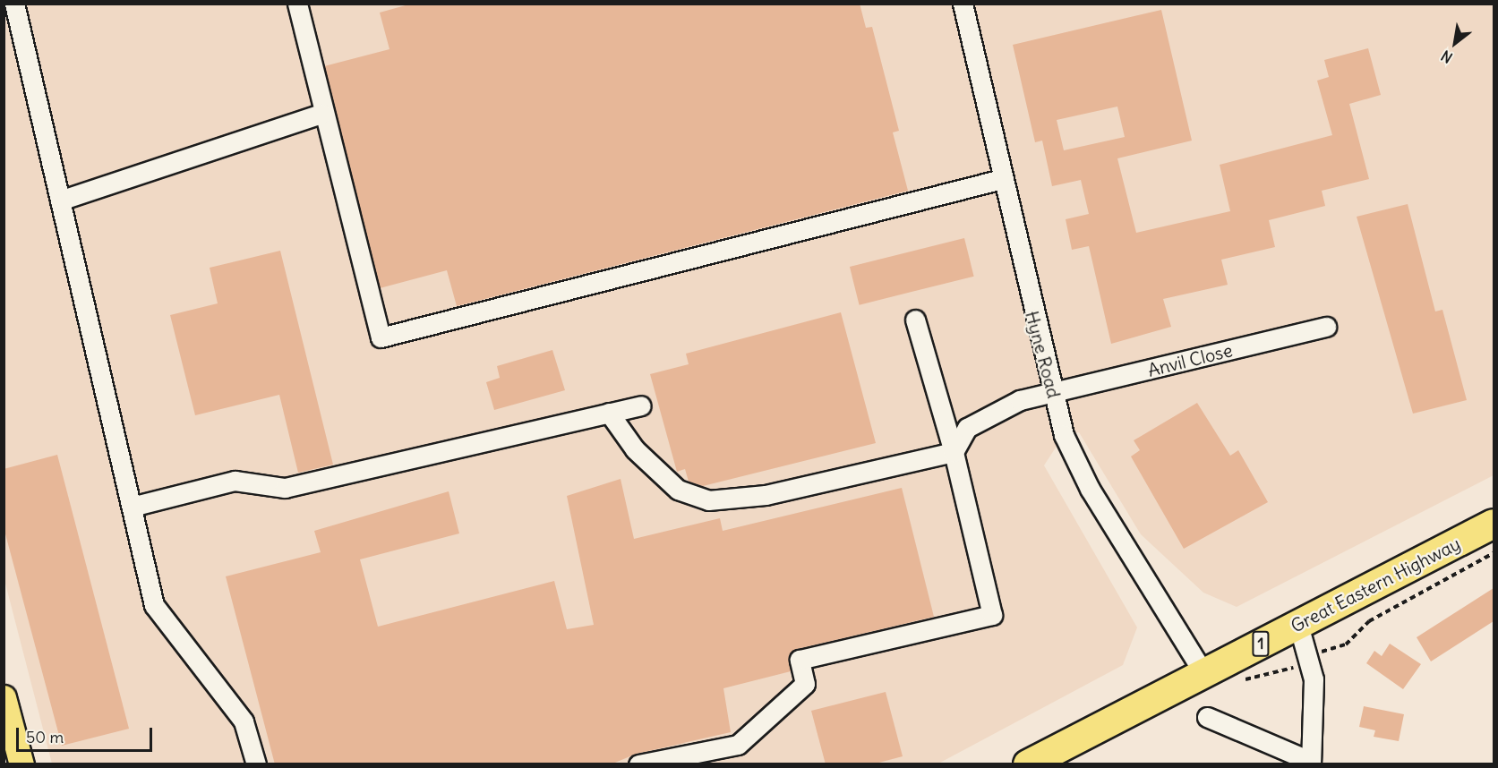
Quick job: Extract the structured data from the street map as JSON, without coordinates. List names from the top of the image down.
{
  "streets": {
    "highway": ["Great Eastern Highway", "1"],
    "street": ["Hyne Road", "Anvil Close"]
  },
  "crossings": [
    ["Hyne Road", "Anvil Close"],
    ["Hyne Road", "Great Eastern Highway"]
  ],
  "scale_bar": "50 m",
  "north": "bottom left"
}
